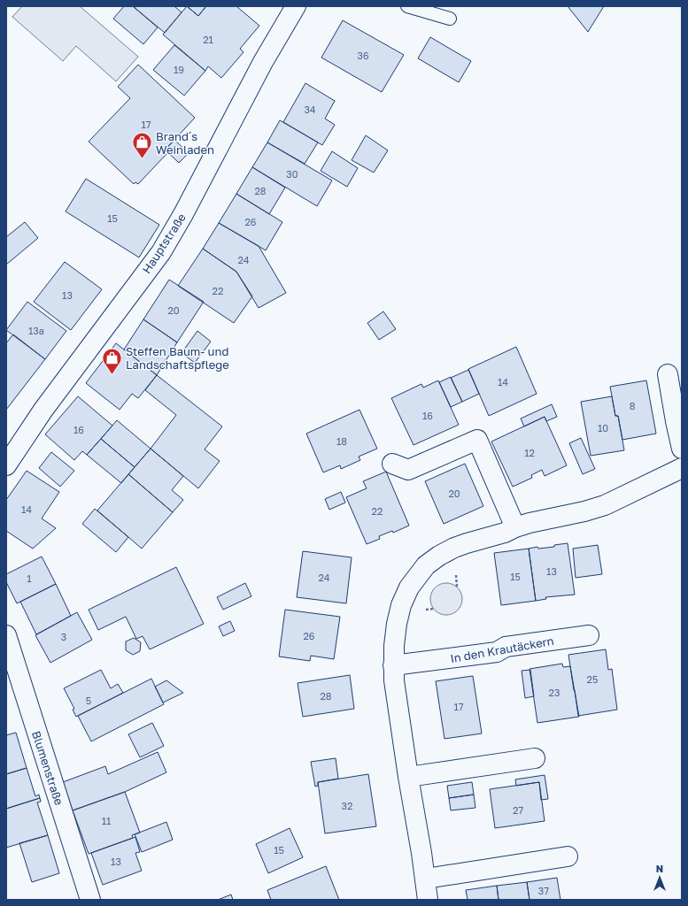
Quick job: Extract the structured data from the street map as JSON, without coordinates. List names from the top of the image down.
{
  "streets": {
    "street": ["Hauptstraße", "In den Krautäckern", "Blumenstraße"]
  },
  "places": {
    "shop": ["Brand´s Weinladen", "Steffen Baum- und Landschaftspflege"]
  },
  "house_numbers": [
    "21",
    "36",
    "19",
    "34",
    "17",
    "30",
    "28",
    "15",
    "26",
    "24",
    "22",
    "13",
    "20",
    "13a",
    "14",
    "8",
    "16",
    "10",
    "16",
    "18",
    "12",
    "20",
    "14",
    "22",
    "13",
    "15",
    "24",
    "1",
    "26",
    "3",
    "25",
    "23",
    "28",
    "5",
    "17",
    "32",
    "27",
    "11",
    "15",
    "13",
    "37"
  ],
  "north": "top"
}
